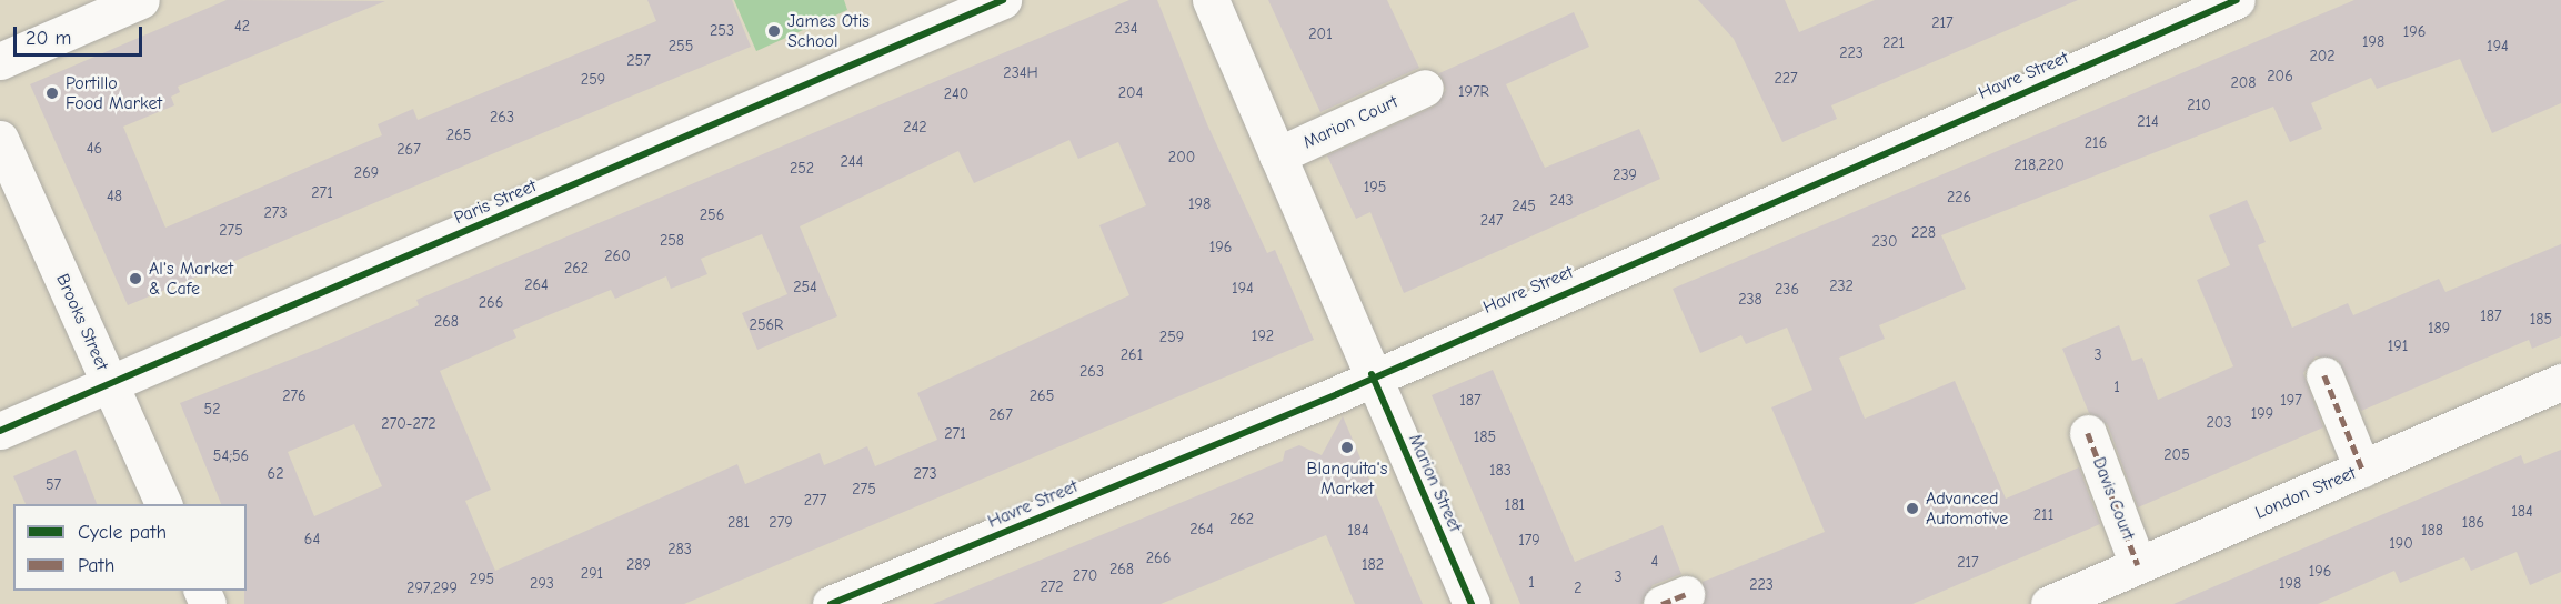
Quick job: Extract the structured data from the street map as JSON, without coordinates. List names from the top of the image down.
{
  "streets": {
    "street": [
      "Havre Street",
      "Marion Court",
      "Paris Street",
      "Brooks Street",
      "Marion Street",
      "London Street",
      "Davis Court"
    ]
  },
  "crossings": [
    ["Havre Street", "Marion Street"],
    ["Marion Court", "Marion Street"],
    ["Paris Street", "Brooks Street"],
    ["London Street", "Davis Court"]
  ],
  "places": [
    "James Otis School",
    "Portillo Food Market",
    "Al's Market & Cafe",
    "Blanquita's Market",
    "Advanced Automotive"
  ],
  "house_numbers": [
    "217",
    "42",
    "234",
    "253",
    "196",
    "201",
    "198",
    "221",
    "255",
    "194",
    "223",
    "202",
    "257",
    "234H",
    "206",
    "227",
    "259",
    "208",
    "197R",
    "204",
    "240",
    "210",
    "263",
    "214",
    "242",
    "265",
    "216",
    "46",
    "267",
    "200",
    "244",
    "218,220",
    "252",
    "269",
    "239",
    "195",
    "271",
    "48",
    "226",
    "243",
    "198",
    "245",
    "273",
    "256",
    "247",
    "275",
    "228",
    "258",
    "230",
    "196",
    "260",
    "262",
    "264",
    "232",
    "254",
    "194",
    "236",
    "238",
    "266",
    "187",
    "185",
    "268",
    "256R",
    "189",
    "192",
    "259",
    "191",
    "261",
    "3",
    "263",
    "1",
    "276",
    "265",
    "187",
    "197",
    "52",
    "199",
    "267",
    "203",
    "270-272",
    "271",
    "185",
    "205",
    "54;56",
    "183",
    "62",
    "273",
    "57",
    "275",
    "277",
    "181",
    "184",
    "211",
    "262",
    "281",
    "279",
    "186",
    "264",
    "184",
    "188",
    "64",
    "179",
    "190",
    "283",
    "266",
    "4",
    "217",
    "289",
    "182",
    "268",
    "196",
    "291",
    "270",
    "3",
    "295",
    "1",
    "293",
    "198",
    "223",
    "272",
    "297,299",
    "2"
  ],
  "legend": ["Cycle path", "Path"],
  "scale_bar": "20 m"
}
